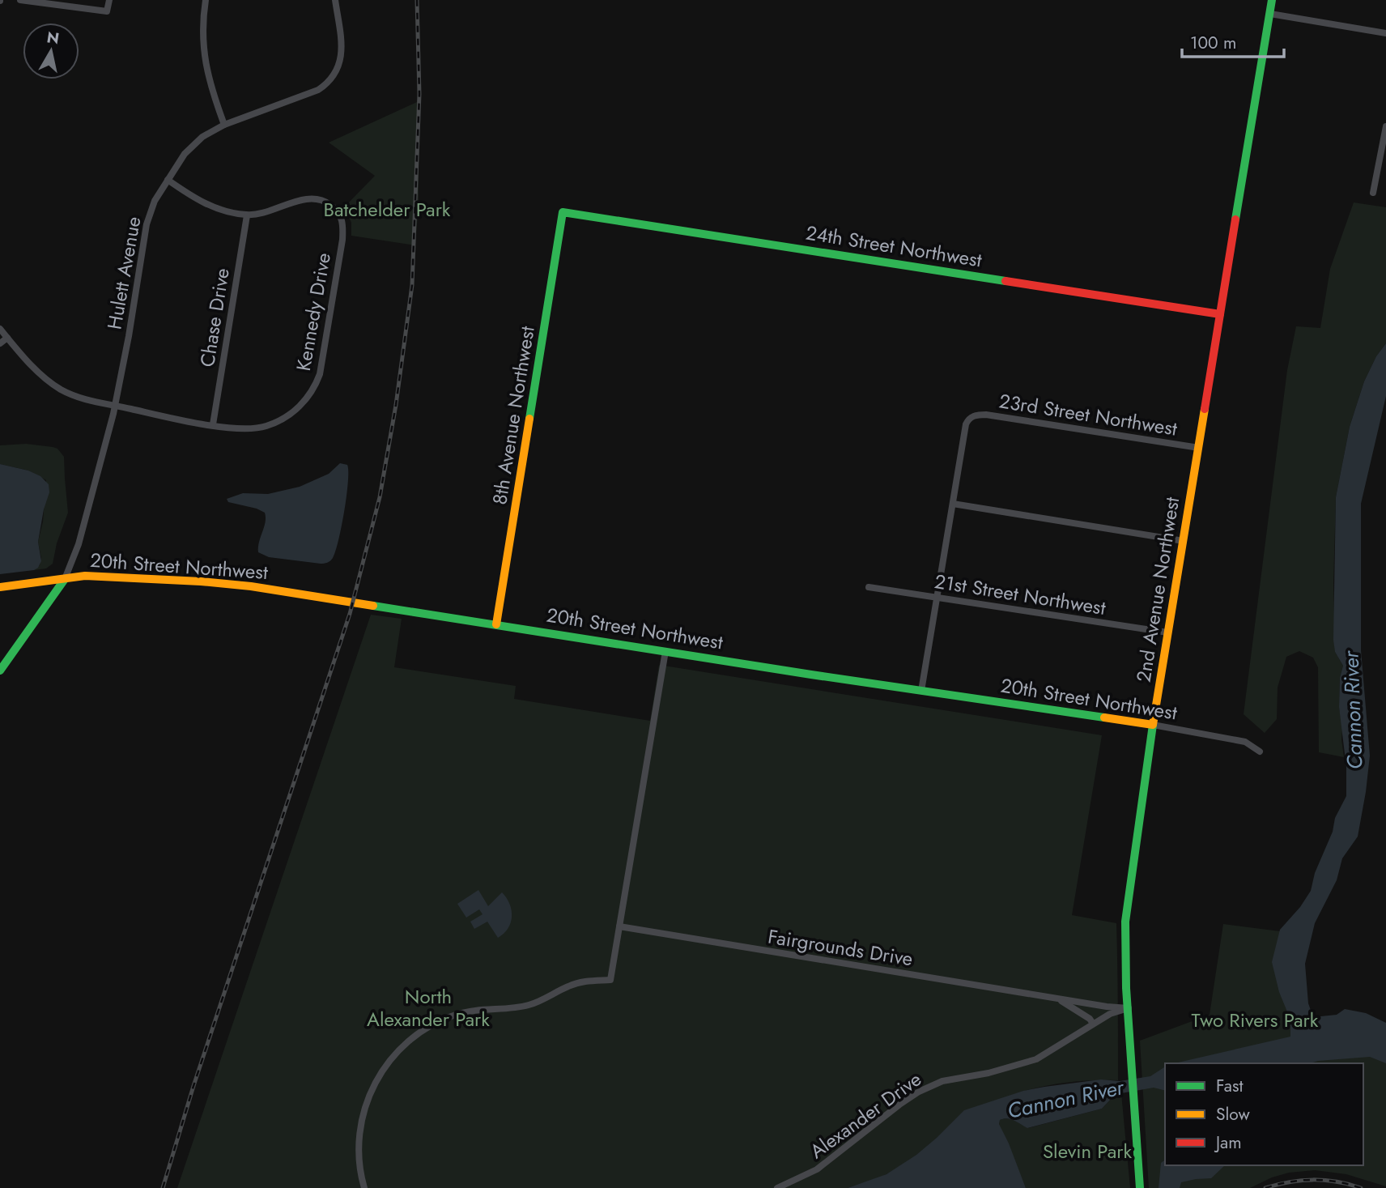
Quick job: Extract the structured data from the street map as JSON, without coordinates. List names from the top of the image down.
{
  "streets": {
    "main road": [
      "24th Street Northwest",
      "8th Avenue Northwest",
      "20th Street Northwest",
      "2nd Avenue Northwest"
    ],
    "street": [
      "Hulett Avenue",
      "Kennedy Drive",
      "Chase Drive",
      "23rd Street Northwest",
      "21st Street Northwest",
      "Fairgrounds Drive",
      "Alexander Drive"
    ]
  },
  "crossings": [
    ["24th Street Northwest", "8th Avenue Northwest"],
    ["24th Street Northwest", "2nd Avenue Northwest"],
    ["Hulett Avenue", "Kennedy Drive"],
    ["Hulett Avenue", "20th Street Northwest"],
    ["Kennedy Drive", "Chase Drive"],
    ["23rd Street Northwest", "2nd Avenue Northwest"],
    ["8th Avenue Northwest", "20th Street Northwest"],
    ["20th Street Northwest", "2nd Avenue Northwest"],
    ["2nd Avenue Northwest", "21st Street Northwest"],
    ["2nd Avenue Northwest", "Fairgrounds Drive"],
    ["2nd Avenue Northwest", "Alexander Drive"],
    ["Fairgrounds Drive", "Alexander Drive"]
  ],
  "water": ["Cannon River"],
  "parks": [
    "Batchelder Park",
    "North Alexander Park",
    "Two Rivers Park",
    "Slevin Park"
  ],
  "legend": ["Fast", "Slow", "Jam"],
  "scale_bar": "100 m",
  "north": "top"
}
